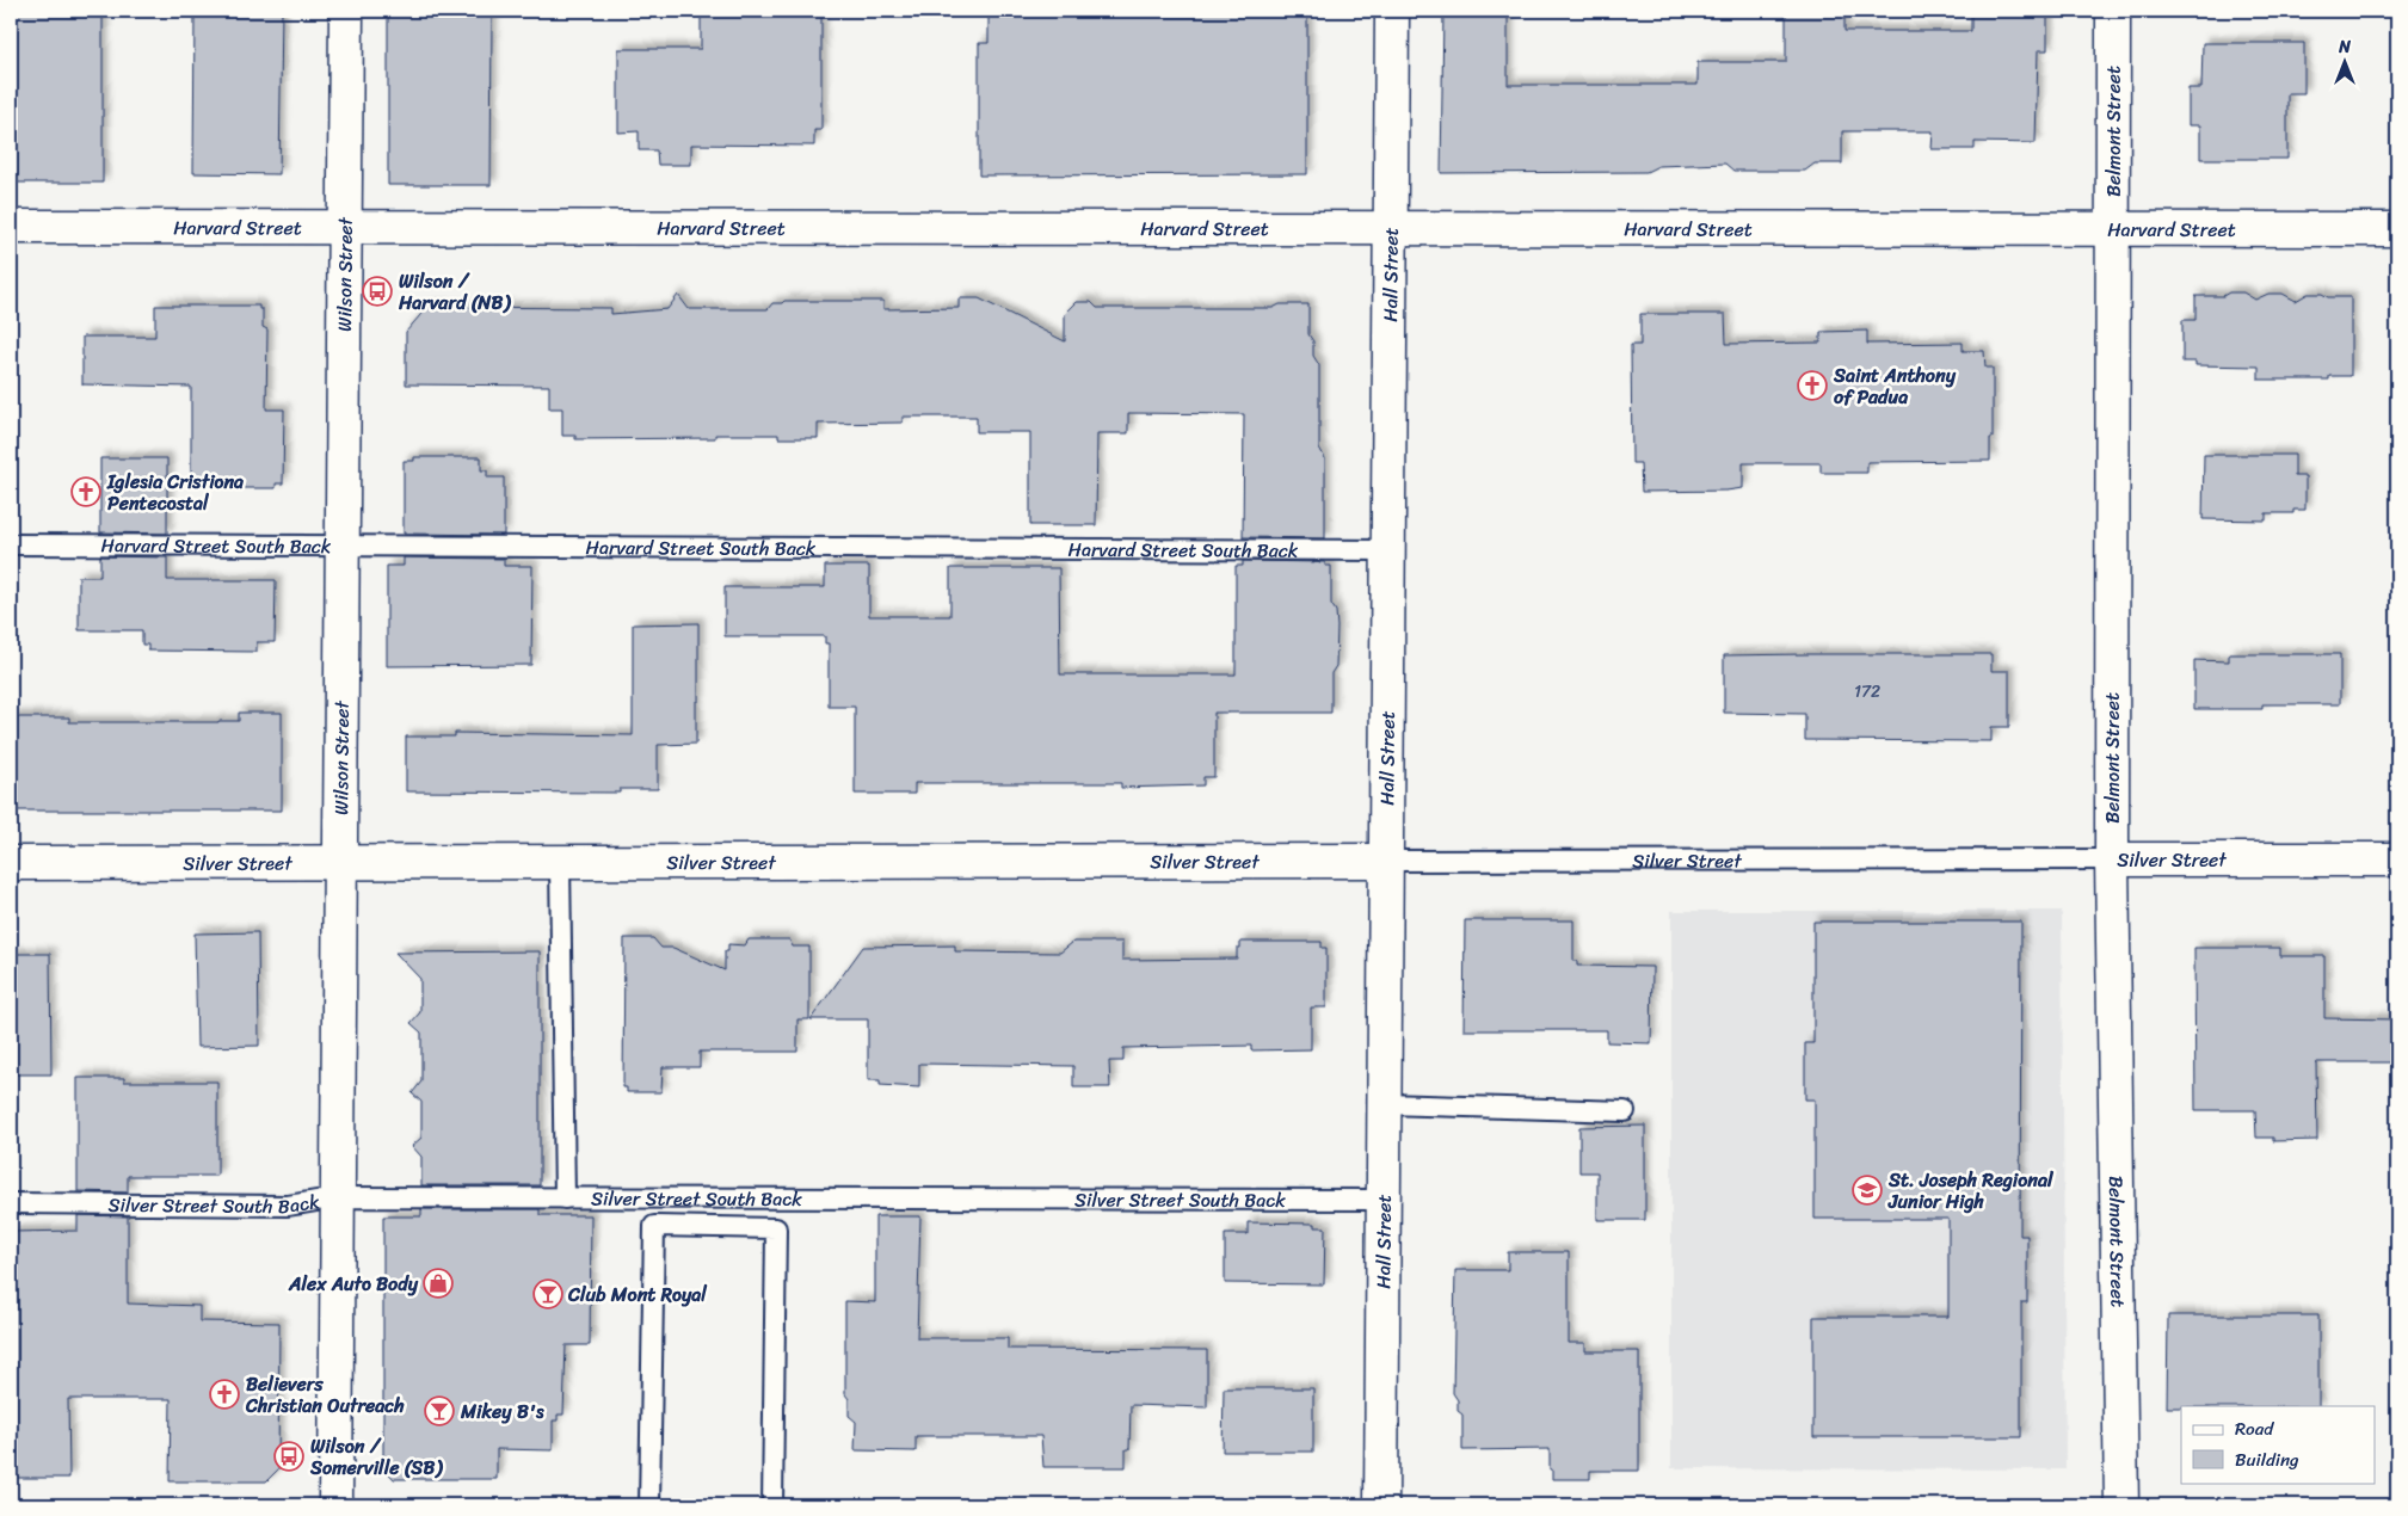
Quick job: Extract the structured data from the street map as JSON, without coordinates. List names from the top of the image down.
{
  "streets": {
    "street": [
      "Belmont Street",
      "Harvard Street",
      "Wilson Street",
      "Hall Street",
      "Silver Street"
    ],
    "lane": ["Harvard Street South Back", "Silver Street South Back"]
  },
  "crossings": [
    ["Belmont Street", "Harvard Street"],
    ["Belmont Street", "Silver Street"],
    ["Harvard Street", "Wilson Street"],
    ["Harvard Street", "Hall Street"],
    ["Wilson Street", "Harvard Street South Back"],
    ["Wilson Street", "Silver Street"],
    ["Wilson Street", "Silver Street South Back"],
    ["Hall Street", "Harvard Street South Back"],
    ["Hall Street", "Silver Street"],
    ["Hall Street", "Silver Street South Back"]
  ],
  "places": {
    "bus stop": ["Wilson / Harvard (NB)", "Wilson / Somerville (SB)"],
    "church": ["Saint Anthony of Padua", "Iglesia Cristiona Pentecostal", "Believers Christian Outreach"],
    "school or university": ["St. Joseph Regional Junior High"],
    "shop": ["Alex Auto Body"],
    "bar": ["Club Mont Royal", "Mikey B's"]
  },
  "house_numbers": ["172"],
  "legend": ["Road", "Building"],
  "north": "top"
}
